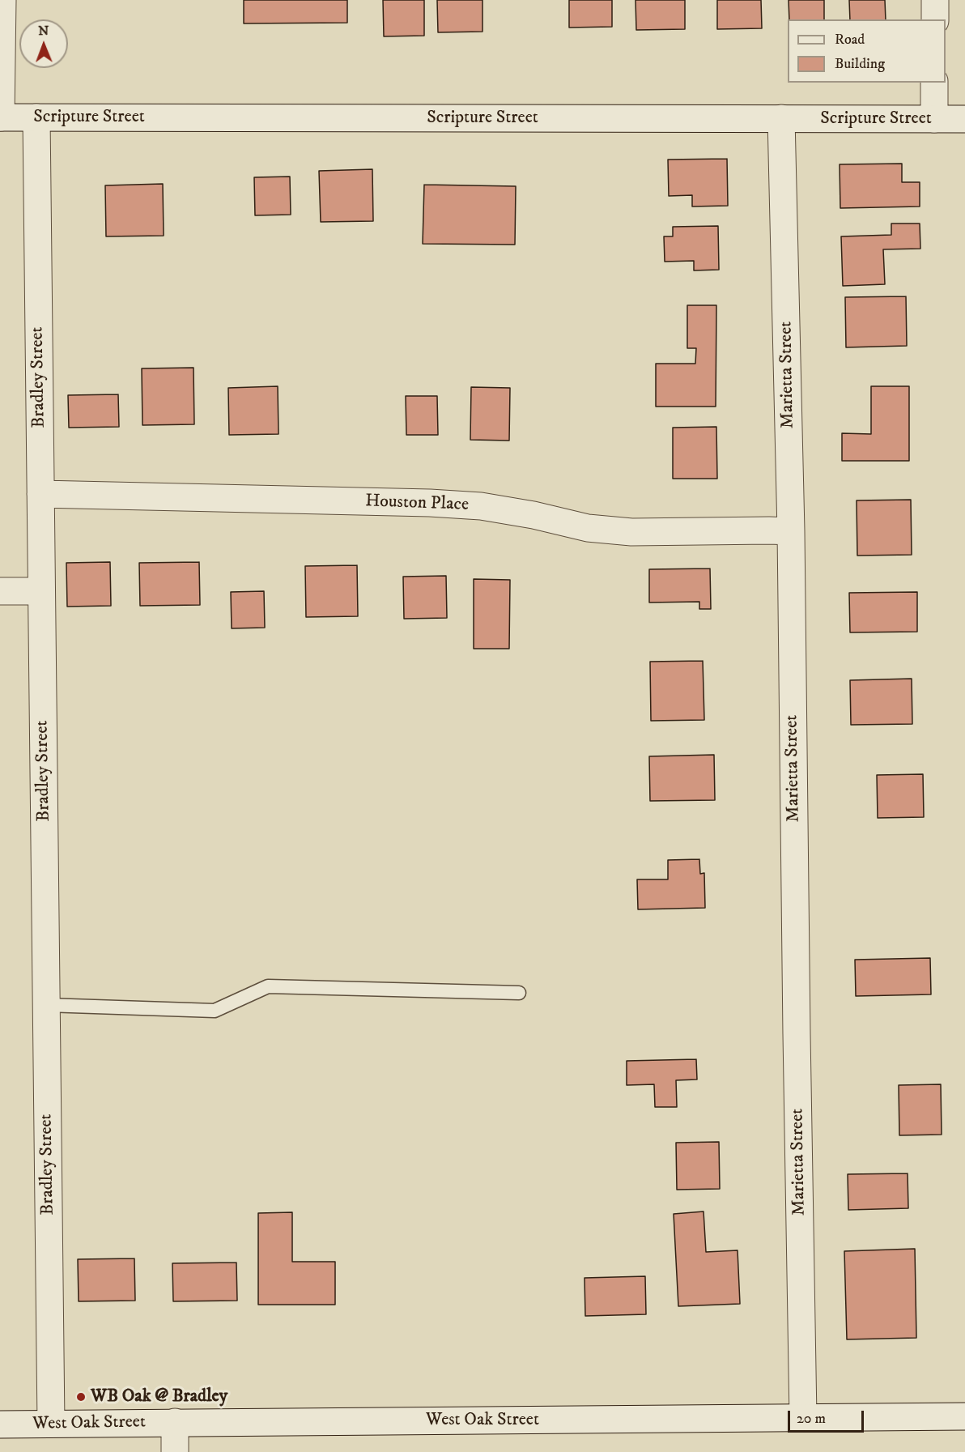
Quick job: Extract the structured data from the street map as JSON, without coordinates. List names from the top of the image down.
{
  "streets": {
    "street": [
      "Scripture Street",
      "Marietta Street",
      "Bradley Street",
      "Houston Place",
      "West Oak Street"
    ]
  },
  "crossings": [
    ["Scripture Street", "Marietta Street"],
    ["Scripture Street", "Bradley Street"],
    ["Marietta Street", "Houston Place"],
    ["Marietta Street", "West Oak Street"],
    ["Bradley Street", "Houston Place"],
    ["Bradley Street", "West Oak Street"]
  ],
  "places": ["WB Oak @ Bradley"],
  "legend": ["Road", "Building"],
  "scale_bar": "20 m",
  "north": "top"
}
